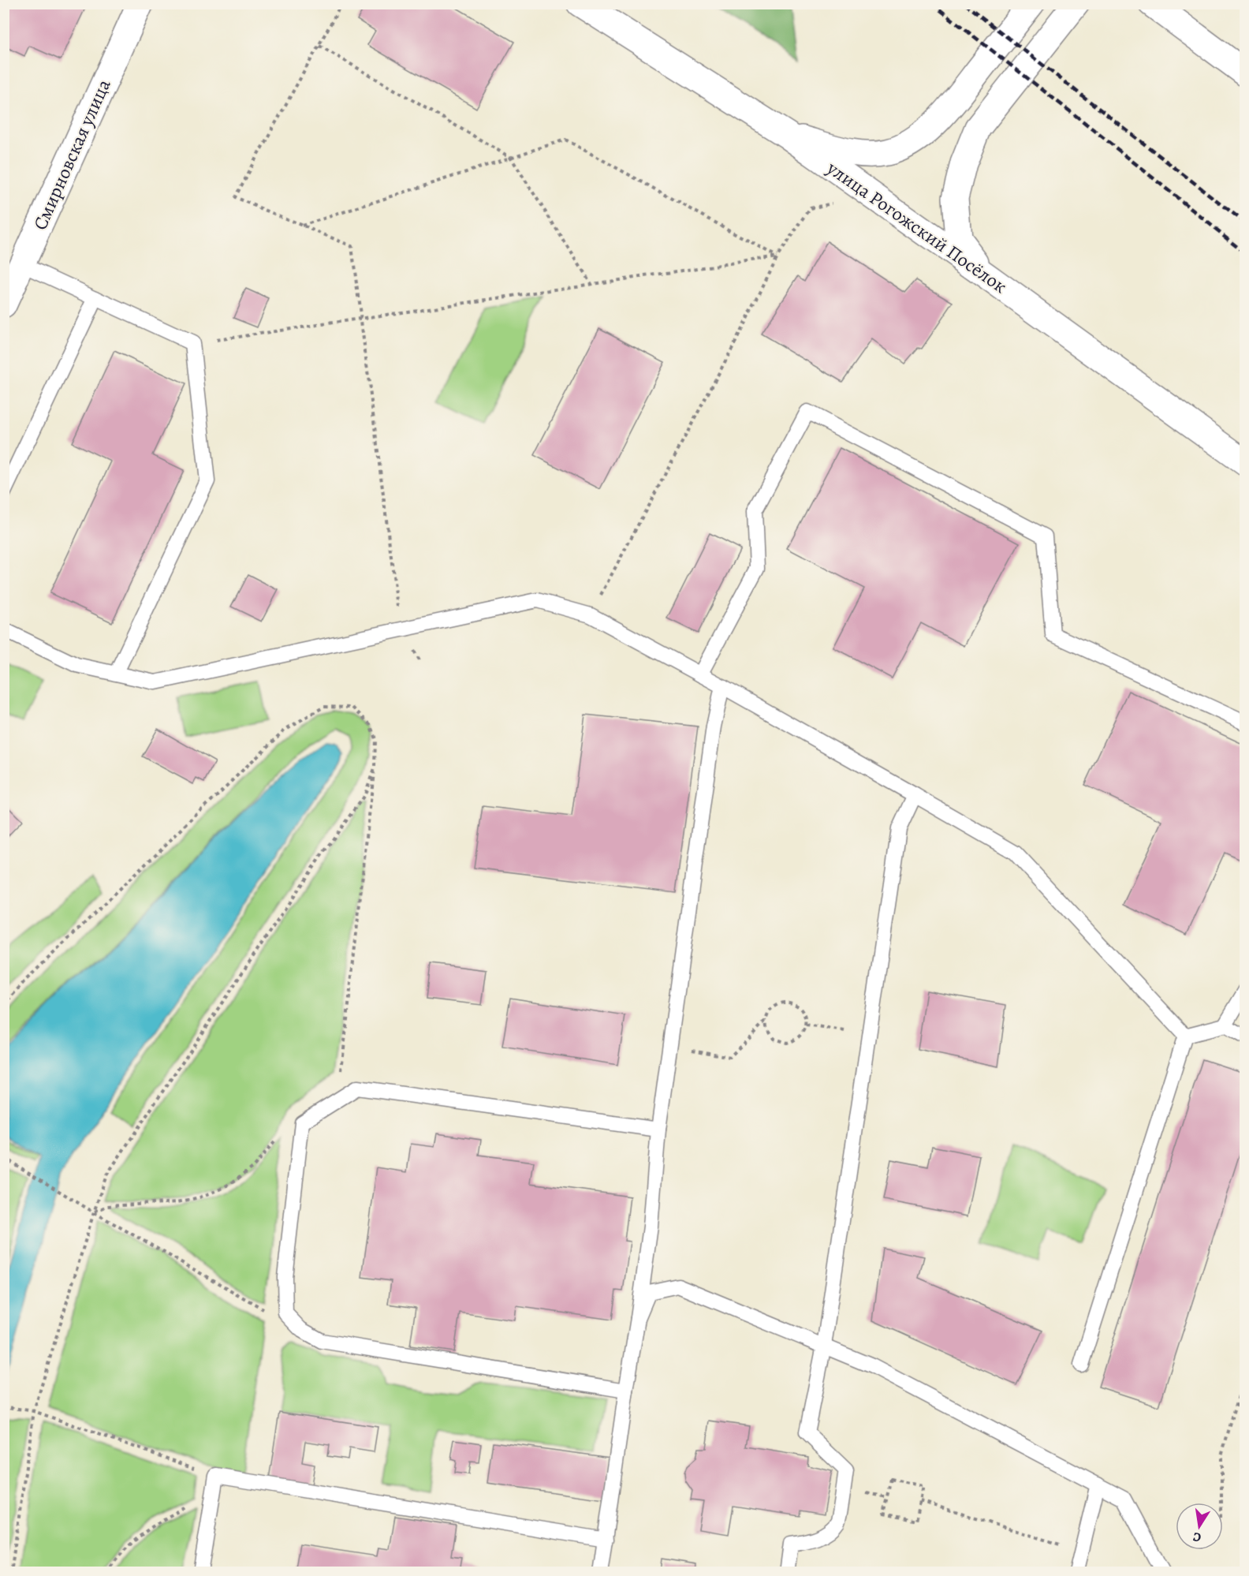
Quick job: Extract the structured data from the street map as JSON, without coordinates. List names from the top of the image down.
{
  "streets": {
    "street": ["Смирновская улица", "улица Рогожский Посёлок"]
  },
  "north": "bottom"
}
